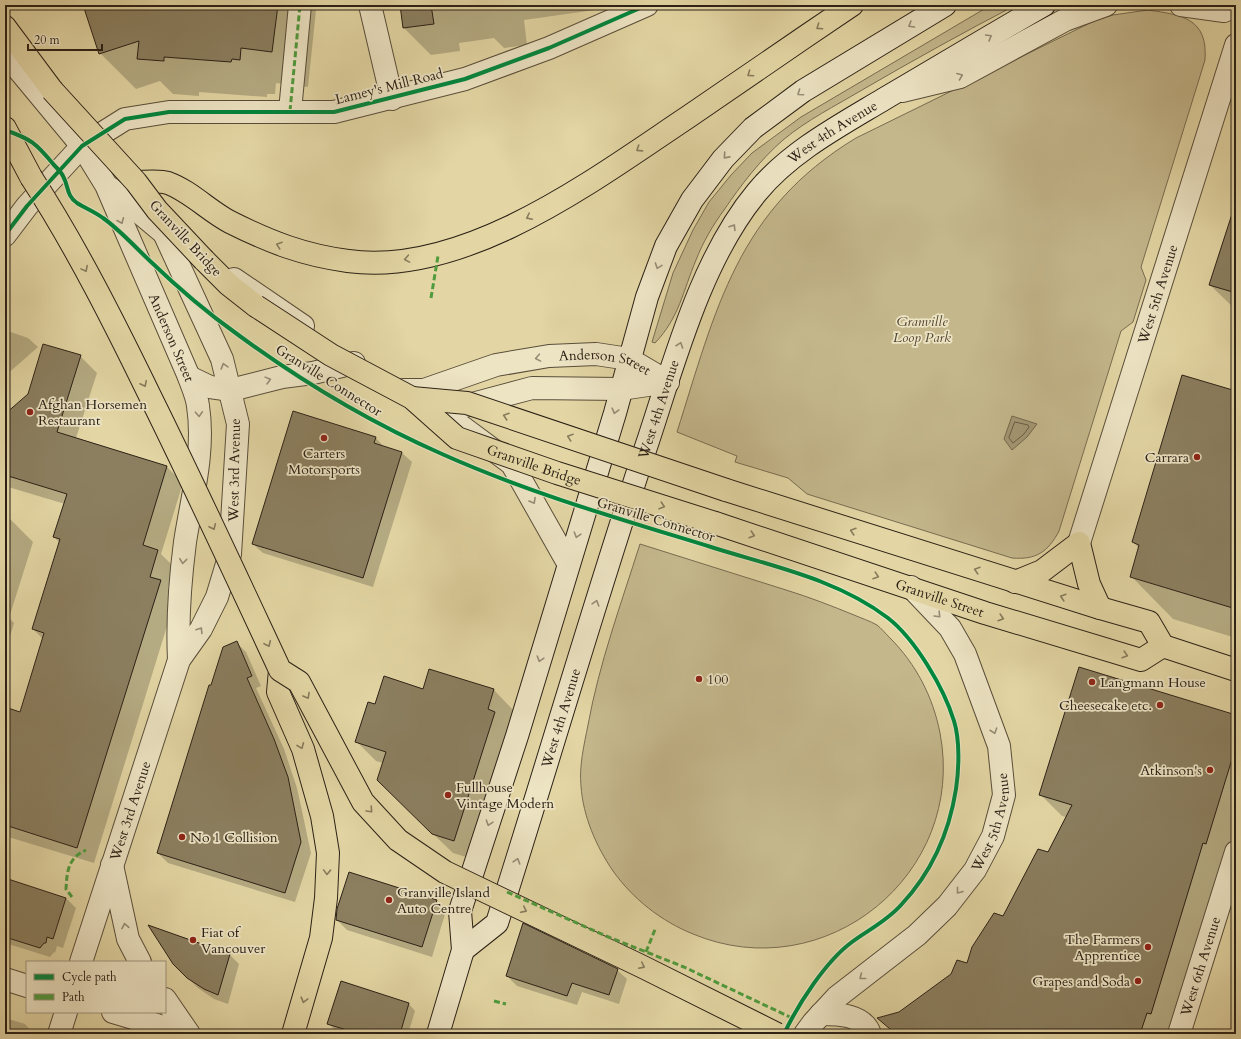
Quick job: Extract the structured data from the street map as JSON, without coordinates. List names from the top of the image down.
{
  "streets": {
    "highway": ["Granville Bridge", "Granville Street"],
    "street": [
      "Lamey's Mill Road",
      "West 4th Avenue",
      "West 5th Avenue",
      "Anderson Street",
      "West 3rd Avenue",
      "West 6th Avenue"
    ],
    "cycle path": ["Granville Connector"]
  },
  "crossings": [
    ["Lamey's Mill Road", "Anderson Street"],
    ["West 4th Avenue", "Anderson Street"],
    ["Granville Bridge", "Anderson Street"],
    ["Granville Bridge", "Granville Street"],
    ["West 5th Avenue", "Granville Street"],
    ["Anderson Street", "West 3rd Avenue"]
  ],
  "one_way": ["West 5th Avenue", "Granville Street"],
  "parks": ["Granville Loop Park"],
  "places": [
    "Afghan Horsemen Restaurant",
    "Carters Motorsports",
    "Carrara",
    "100",
    "Langmann House",
    "Cheesecake etc.",
    "Atkinson's",
    "Fullhouse Vintage Modern",
    "No 1 Collision",
    "Granville Island Auto Centre",
    "Fiat of Vancouver",
    "The Farmers Apprentice",
    "Grapes and Soda"
  ],
  "legend": ["Cycle path", "Path"],
  "scale_bar": "20 m"
}
